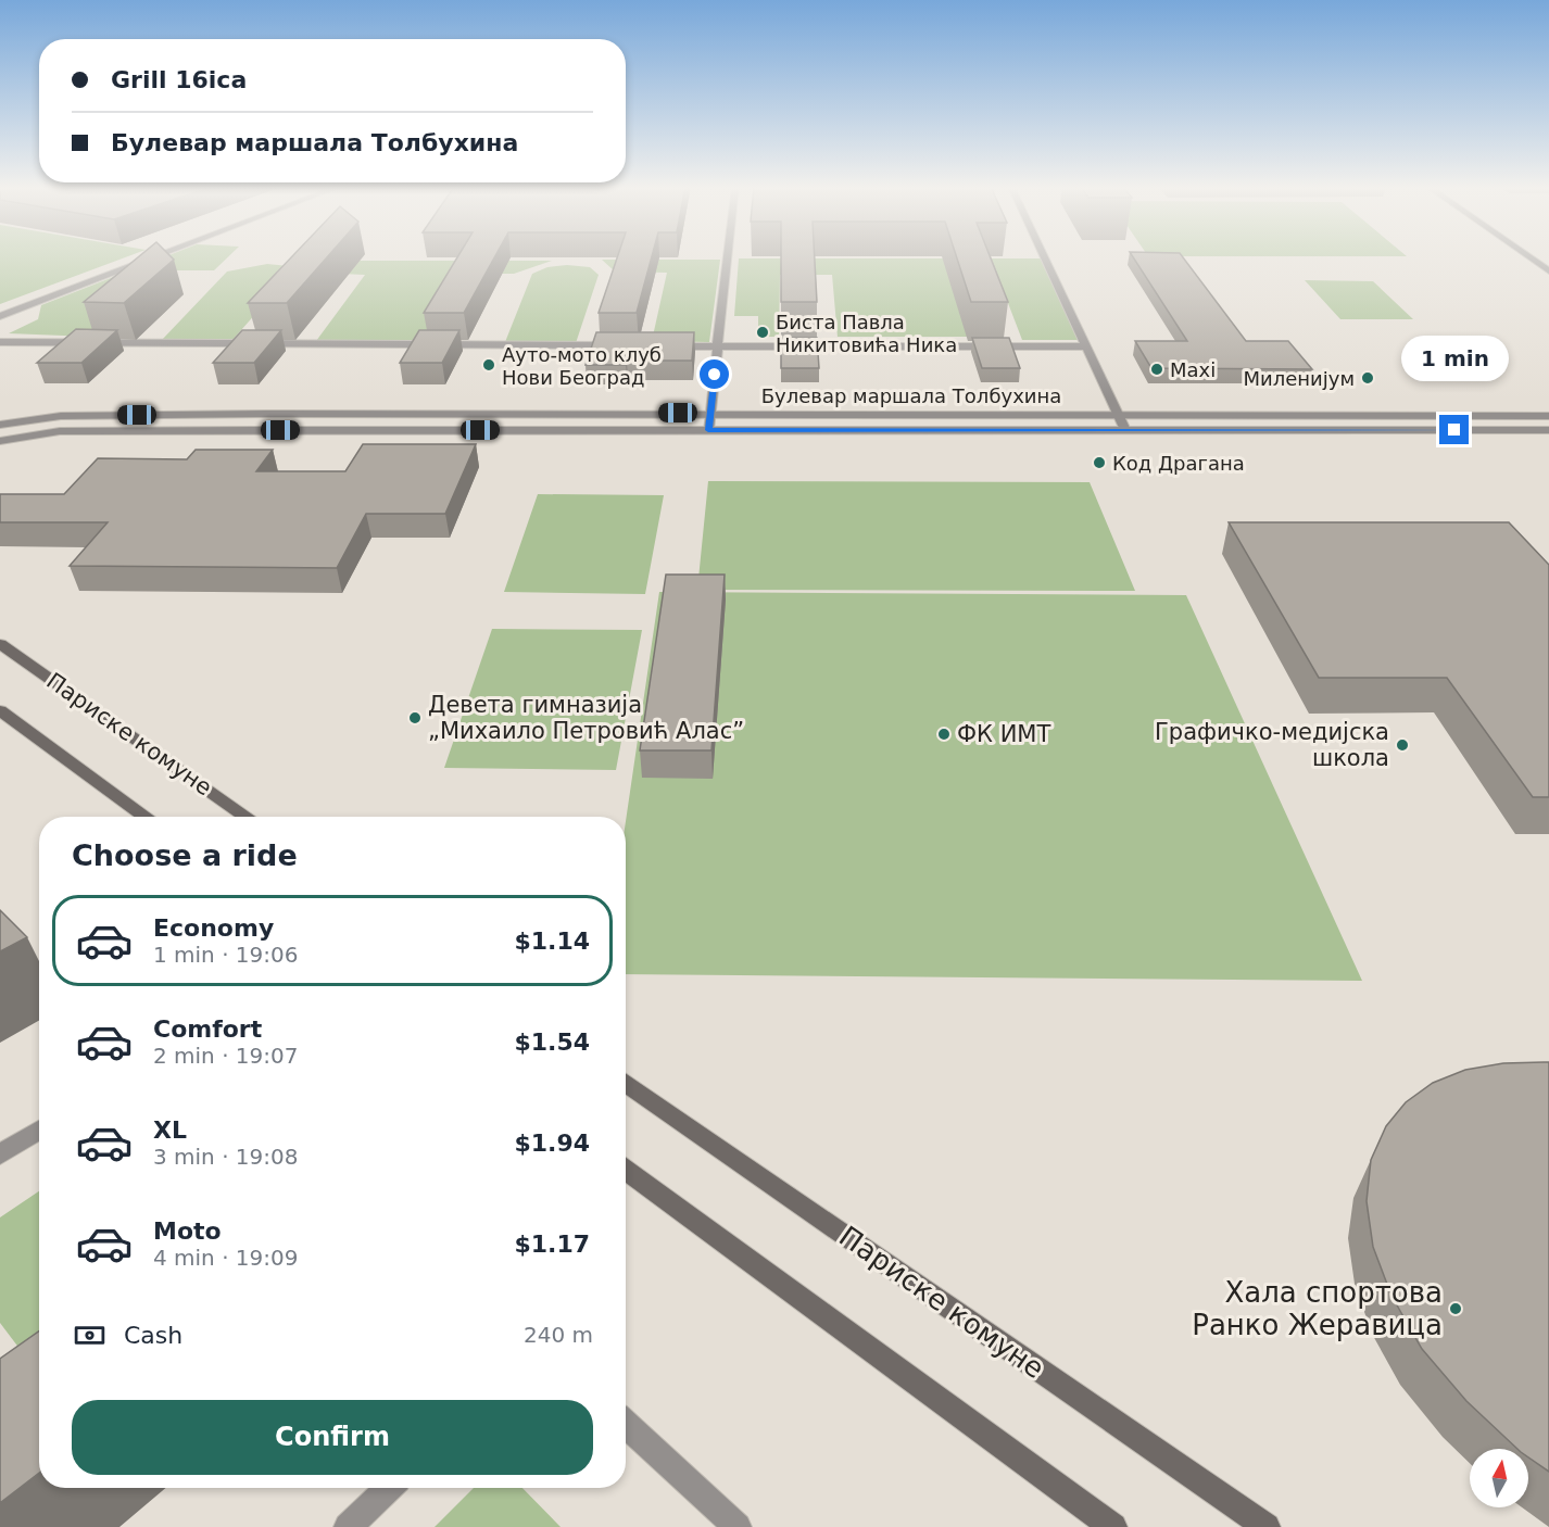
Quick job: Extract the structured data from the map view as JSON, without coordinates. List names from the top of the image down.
{
  "streets": {
    "main road": ["Париске комуне"],
    "street": ["Булевар маршала Толбухина"]
  },
  "places": [
    "Биста Павла Никитовића Ника",
    "Ауто-мото клуб Нови Београд",
    "Maxi",
    "Миленијум",
    "Код Драгана",
    "Девета гимназија „Михаило Петровић Алас”",
    "ФК ИМТ",
    "Графичко-медијска школа",
    "Хала спортова Ранко Жеравица"
  ],
  "north": "top",
  "page": {
    "banner": ["Grill 16ica", "Булевар маршала Толбухина"],
    "bubble": "1 min",
    "heading": "Choose a ride",
    "list": [
      {
        "name": "Economy",
        "note": "1 min · 19:06",
        "value": "$1.14"
      },
      {
        "name": "Comfort",
        "note": "2 min · 19:07",
        "value": "$1.54"
      },
      {
        "name": "XL",
        "note": "3 min · 19:08",
        "value": "$1.94"
      },
      {
        "name": "Moto",
        "note": "4 min · 19:09",
        "value": "$1.17"
      }
    ],
    "pay": ["Cash", "240 m"],
    "buttons": "Confirm"
  }
}
